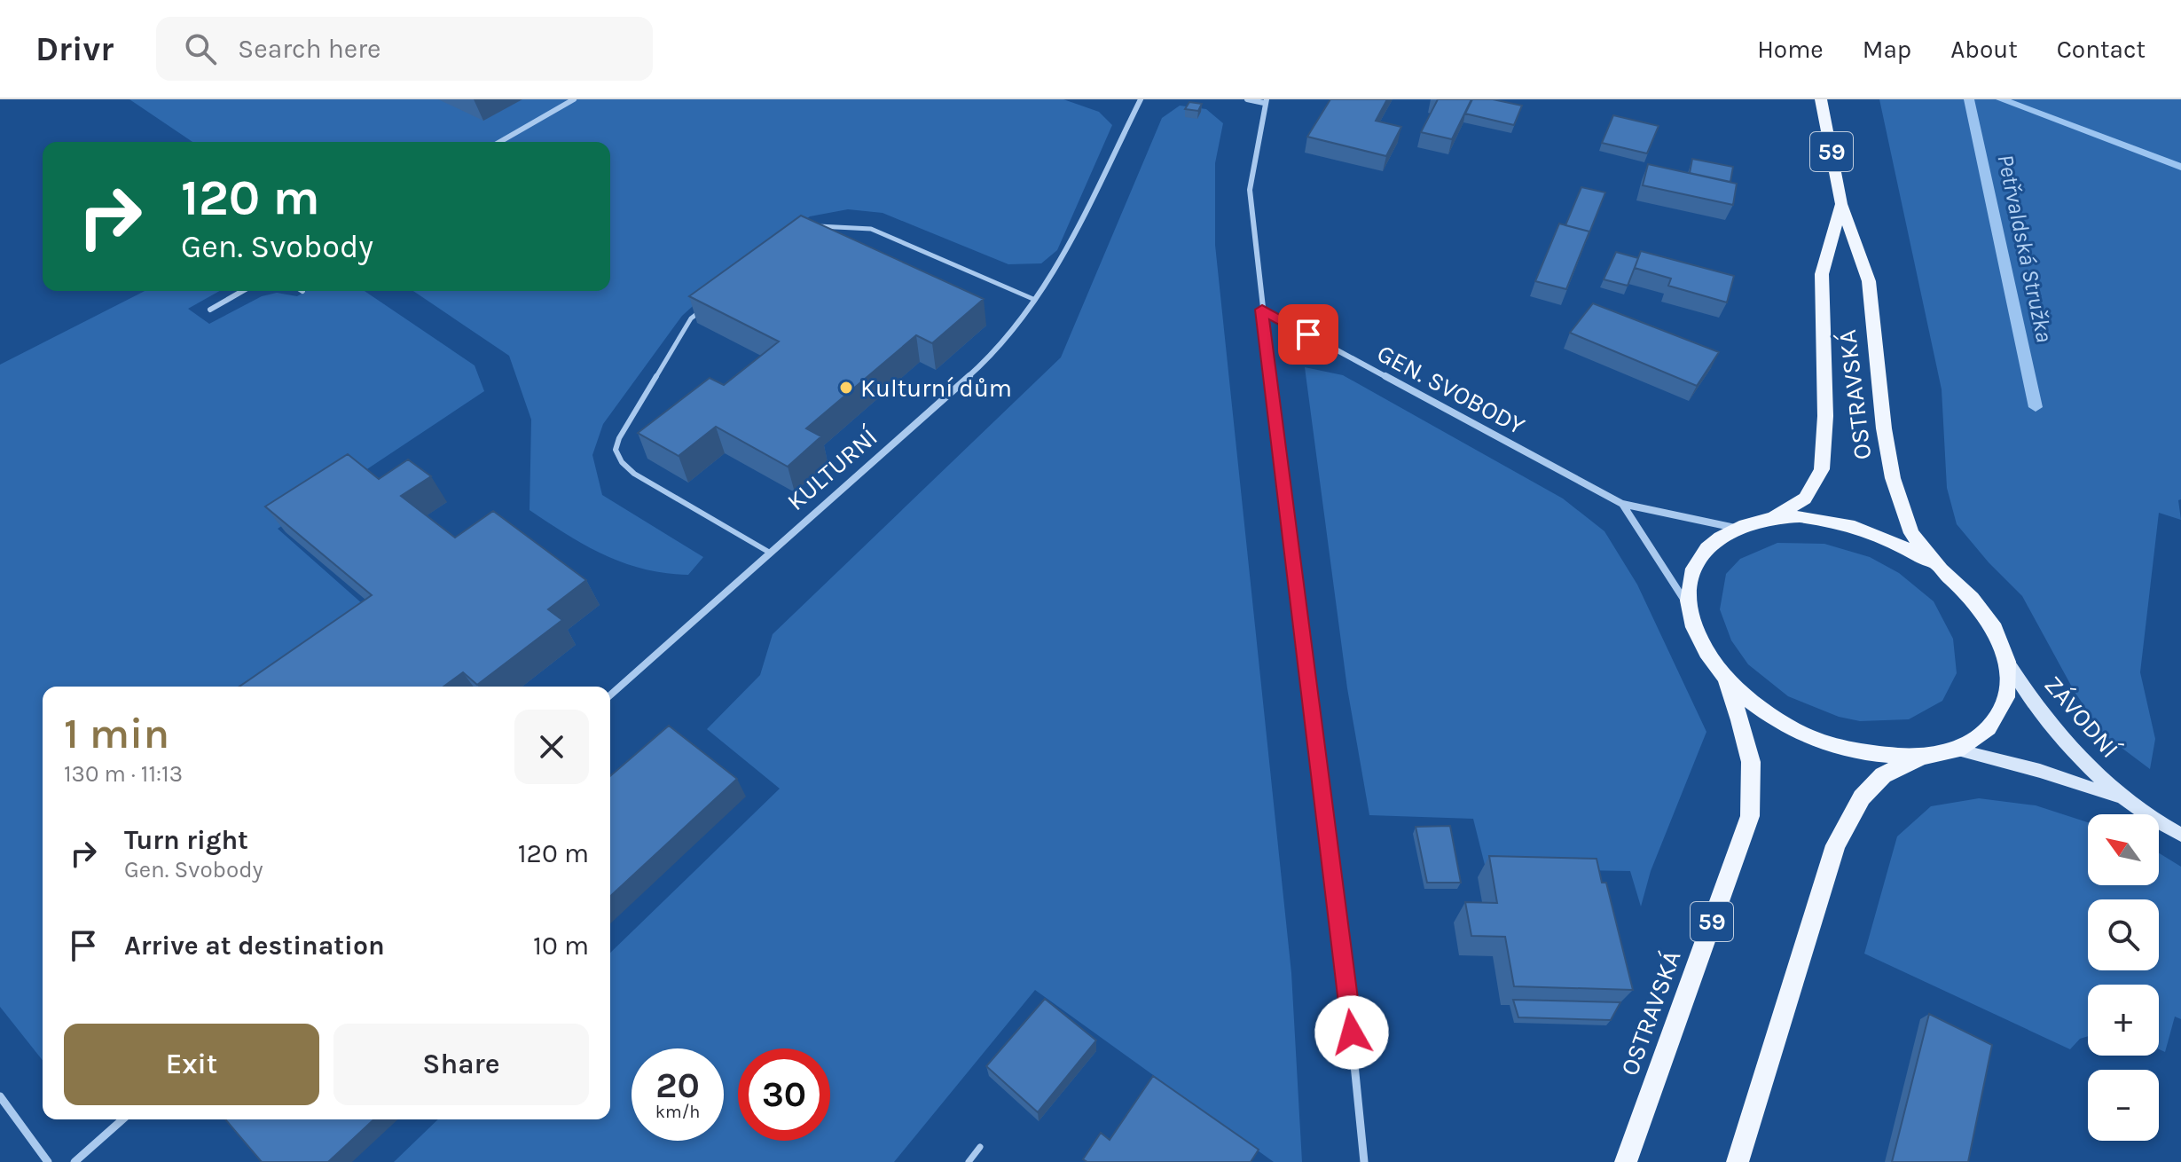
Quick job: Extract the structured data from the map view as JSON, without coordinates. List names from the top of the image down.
{
  "streets": {
    "main road": ["59", "OSTRAVSKÁ"],
    "street": ["GEN. SVOBODY", "KULTURNÍ", "ZÁVODNÍ"]
  },
  "crossings": [
    ["GEN. SVOBODY", "OSTRAVSKÁ"],
    ["OSTRAVSKÁ", "ZÁVODNÍ"]
  ],
  "water": ["Petřvaldská Stružka"],
  "places": ["Kulturní dům"],
  "north": "top left",
  "page": {
    "header": "Drivr",
    "search": "Search here",
    "nav": [
      "Home",
      "Map",
      "About",
      "Contact"
    ],
    "turn": ["120 m", "Gen. Svobody"],
    "heading": ["1 min", "130 m · 11:13"],
    "list": [
      {
        "name": "Turn right",
        "note": "Gen. Svobody",
        "value": "120 m"
      },
      {
        "name": "Arrive at destination",
        "value": "10 m"
      }
    ],
    "map_buttons": ["+", "−"],
    "buttons": ["Exit", "Share"],
    "speed": "20 km/h",
    "limit": "30"
  }
}
